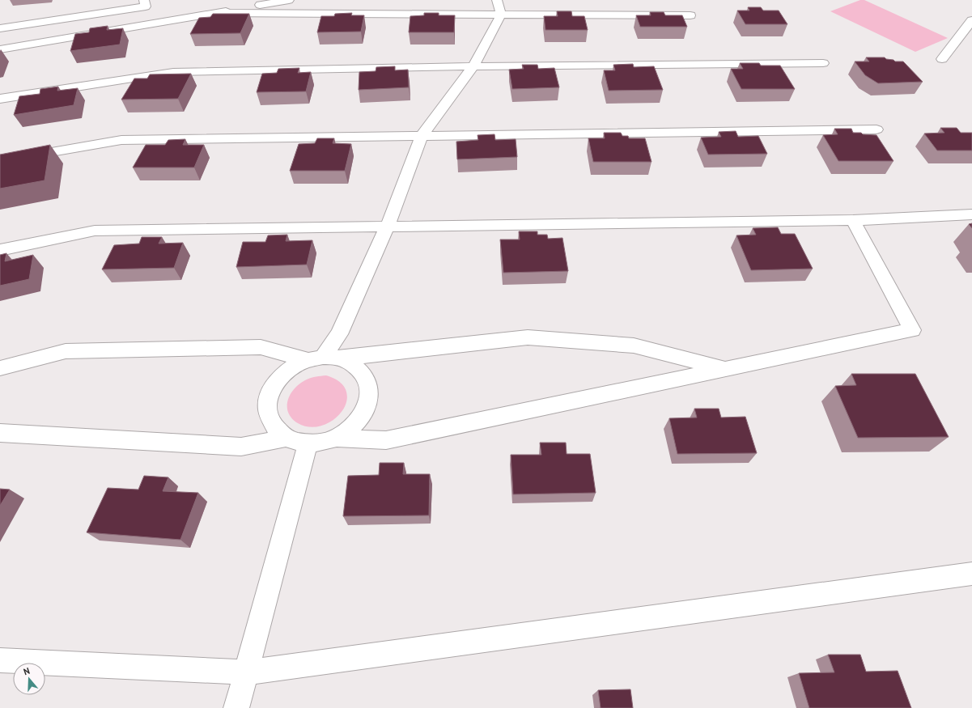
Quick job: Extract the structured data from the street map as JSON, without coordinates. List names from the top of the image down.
{
  "north": "top"
}
